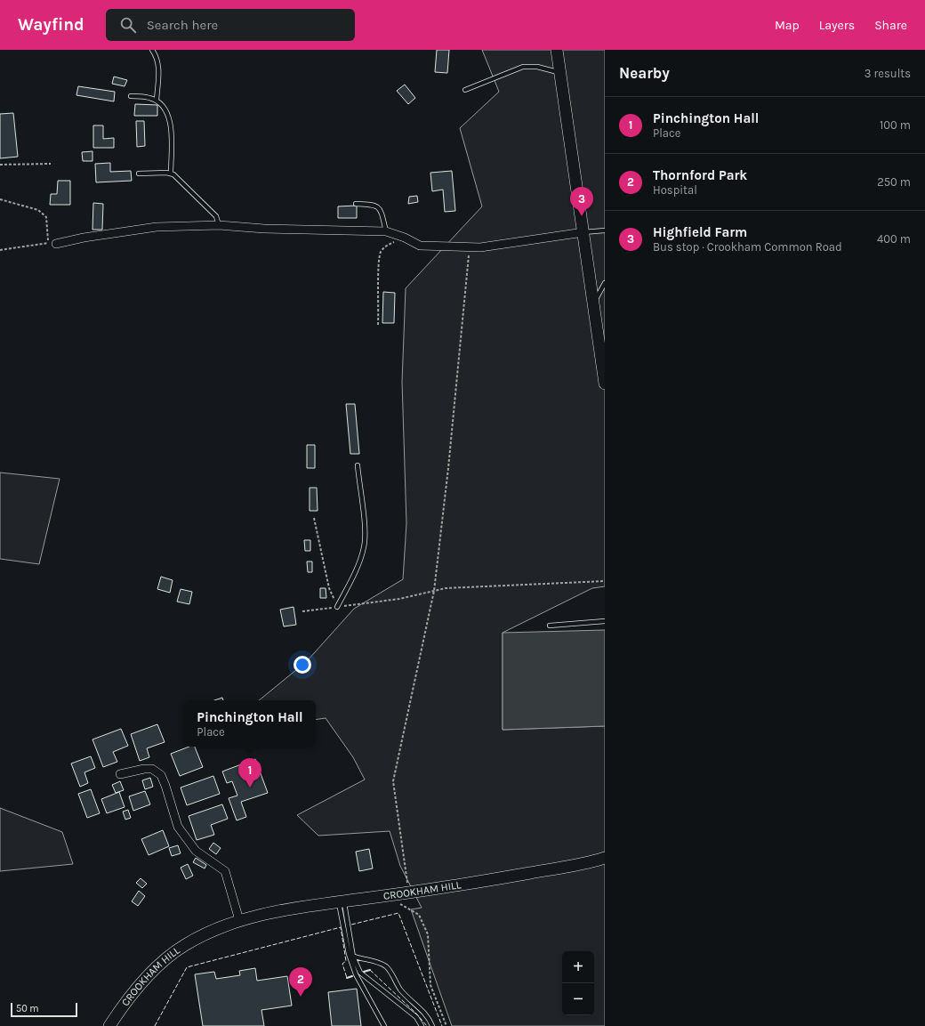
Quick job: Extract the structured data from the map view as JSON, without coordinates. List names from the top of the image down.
{
  "streets": {
    "street": ["CROOKHAM HILL"]
  },
  "scale_bar": "50 m",
  "page": {
    "header": "Wayfind",
    "search": "Search here",
    "nav": ["Map", "Layers", "Share"],
    "heading": ["Nearby", "3 results"],
    "list": [
      {
        "mark": "1",
        "name": "Pinchington Hall",
        "note": "Place",
        "value": "100 m"
      },
      {
        "mark": "2",
        "name": "Thornford Park",
        "note": "Hospital",
        "value": "250 m"
      },
      {
        "mark": "3",
        "name": "Highfield Farm",
        "note": "Bus stop · Crookham Common Road",
        "value": "400 m"
      }
    ],
    "pins": ["3", "1", "2"],
    "popup": ["Pinchington Hall", "Place"],
    "map_buttons": ["+", "−"],
    "scale": "50 m"
  }
}
